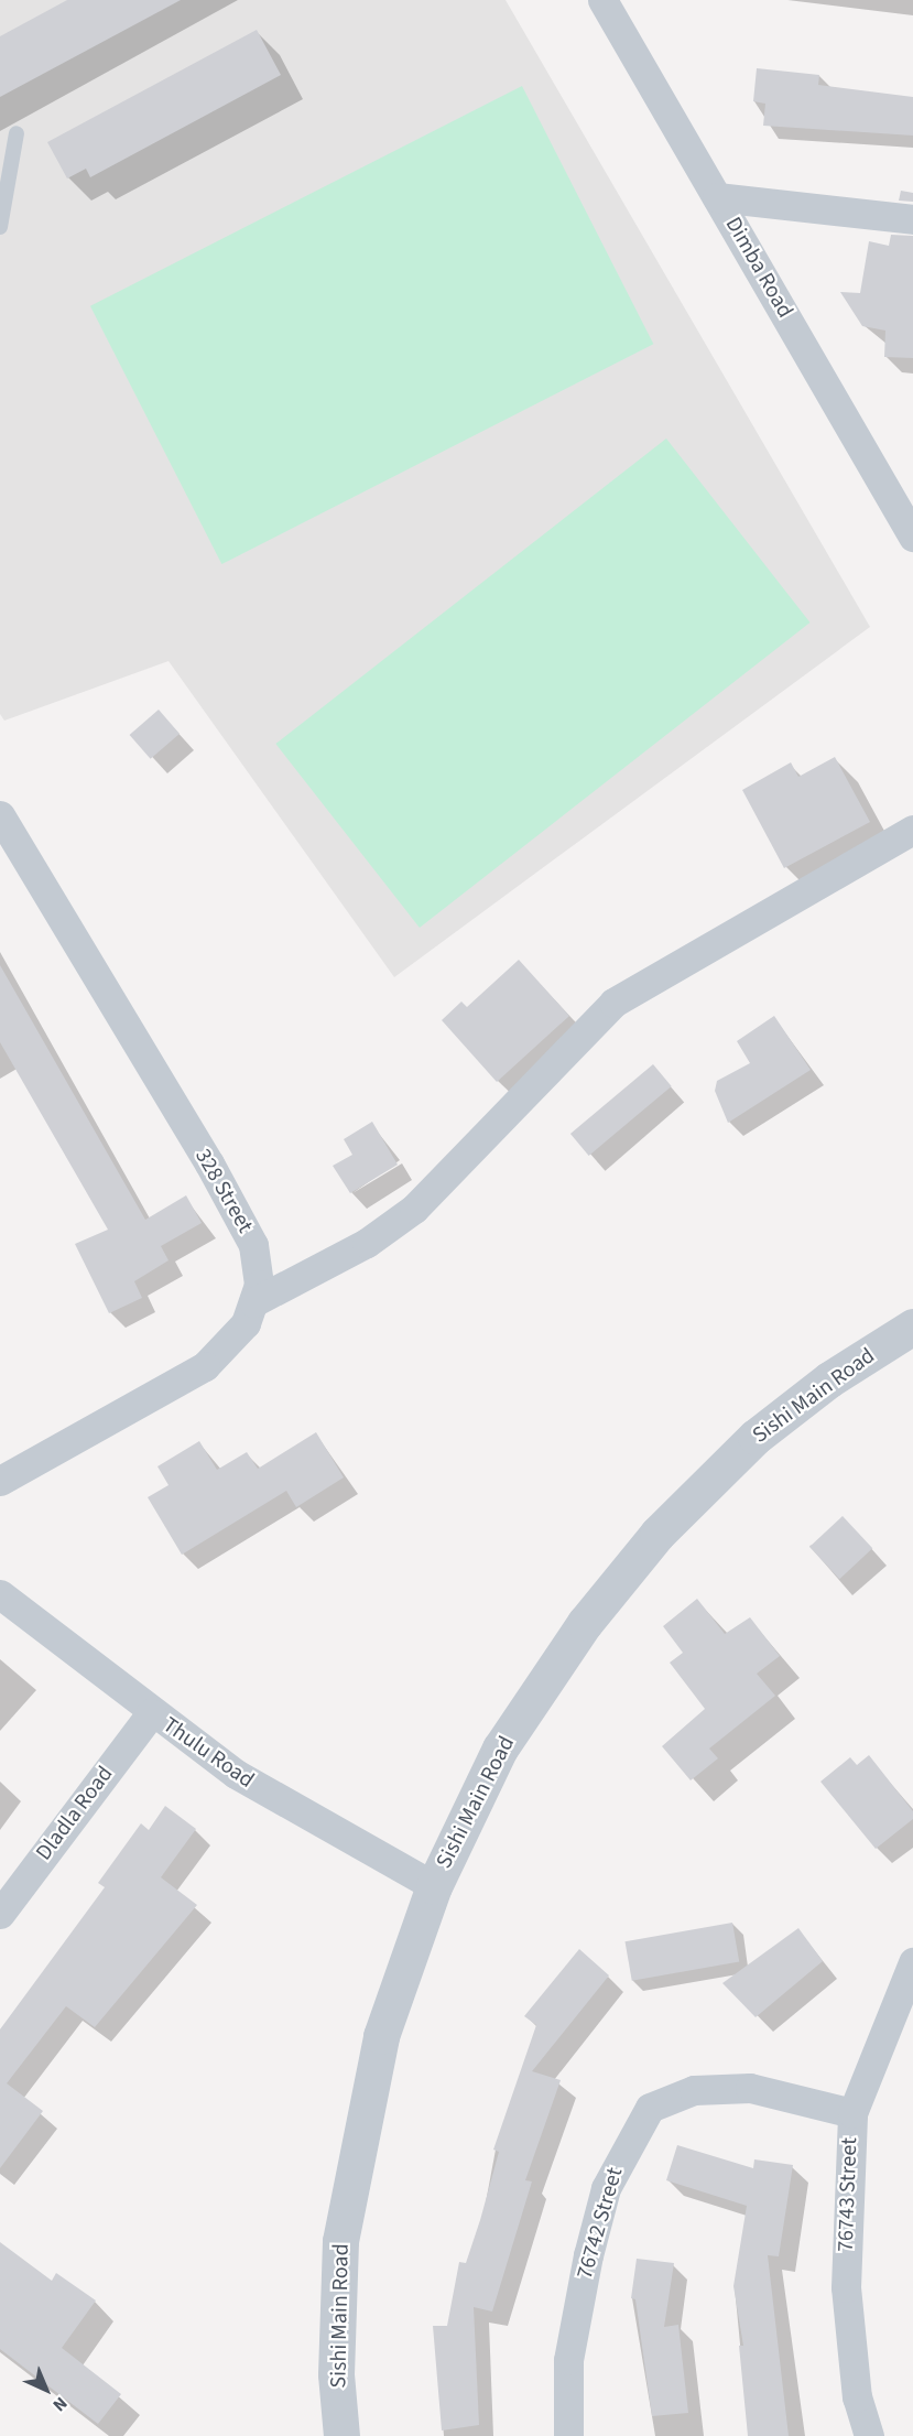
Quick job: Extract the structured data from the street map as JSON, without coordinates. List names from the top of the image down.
{
  "streets": {
    "street": [
      "Dimba Road",
      "328 Street",
      "Sishi Main Road",
      "Thulu Road",
      "Dladla Road",
      "76743 Street",
      "76742 Street"
    ]
  },
  "crossings": [
    ["Sishi Main Road", "Thulu Road"],
    ["Thulu Road", "Dladla Road"],
    ["76743 Street", "76742 Street"]
  ],
  "north": "bottom right"
}
